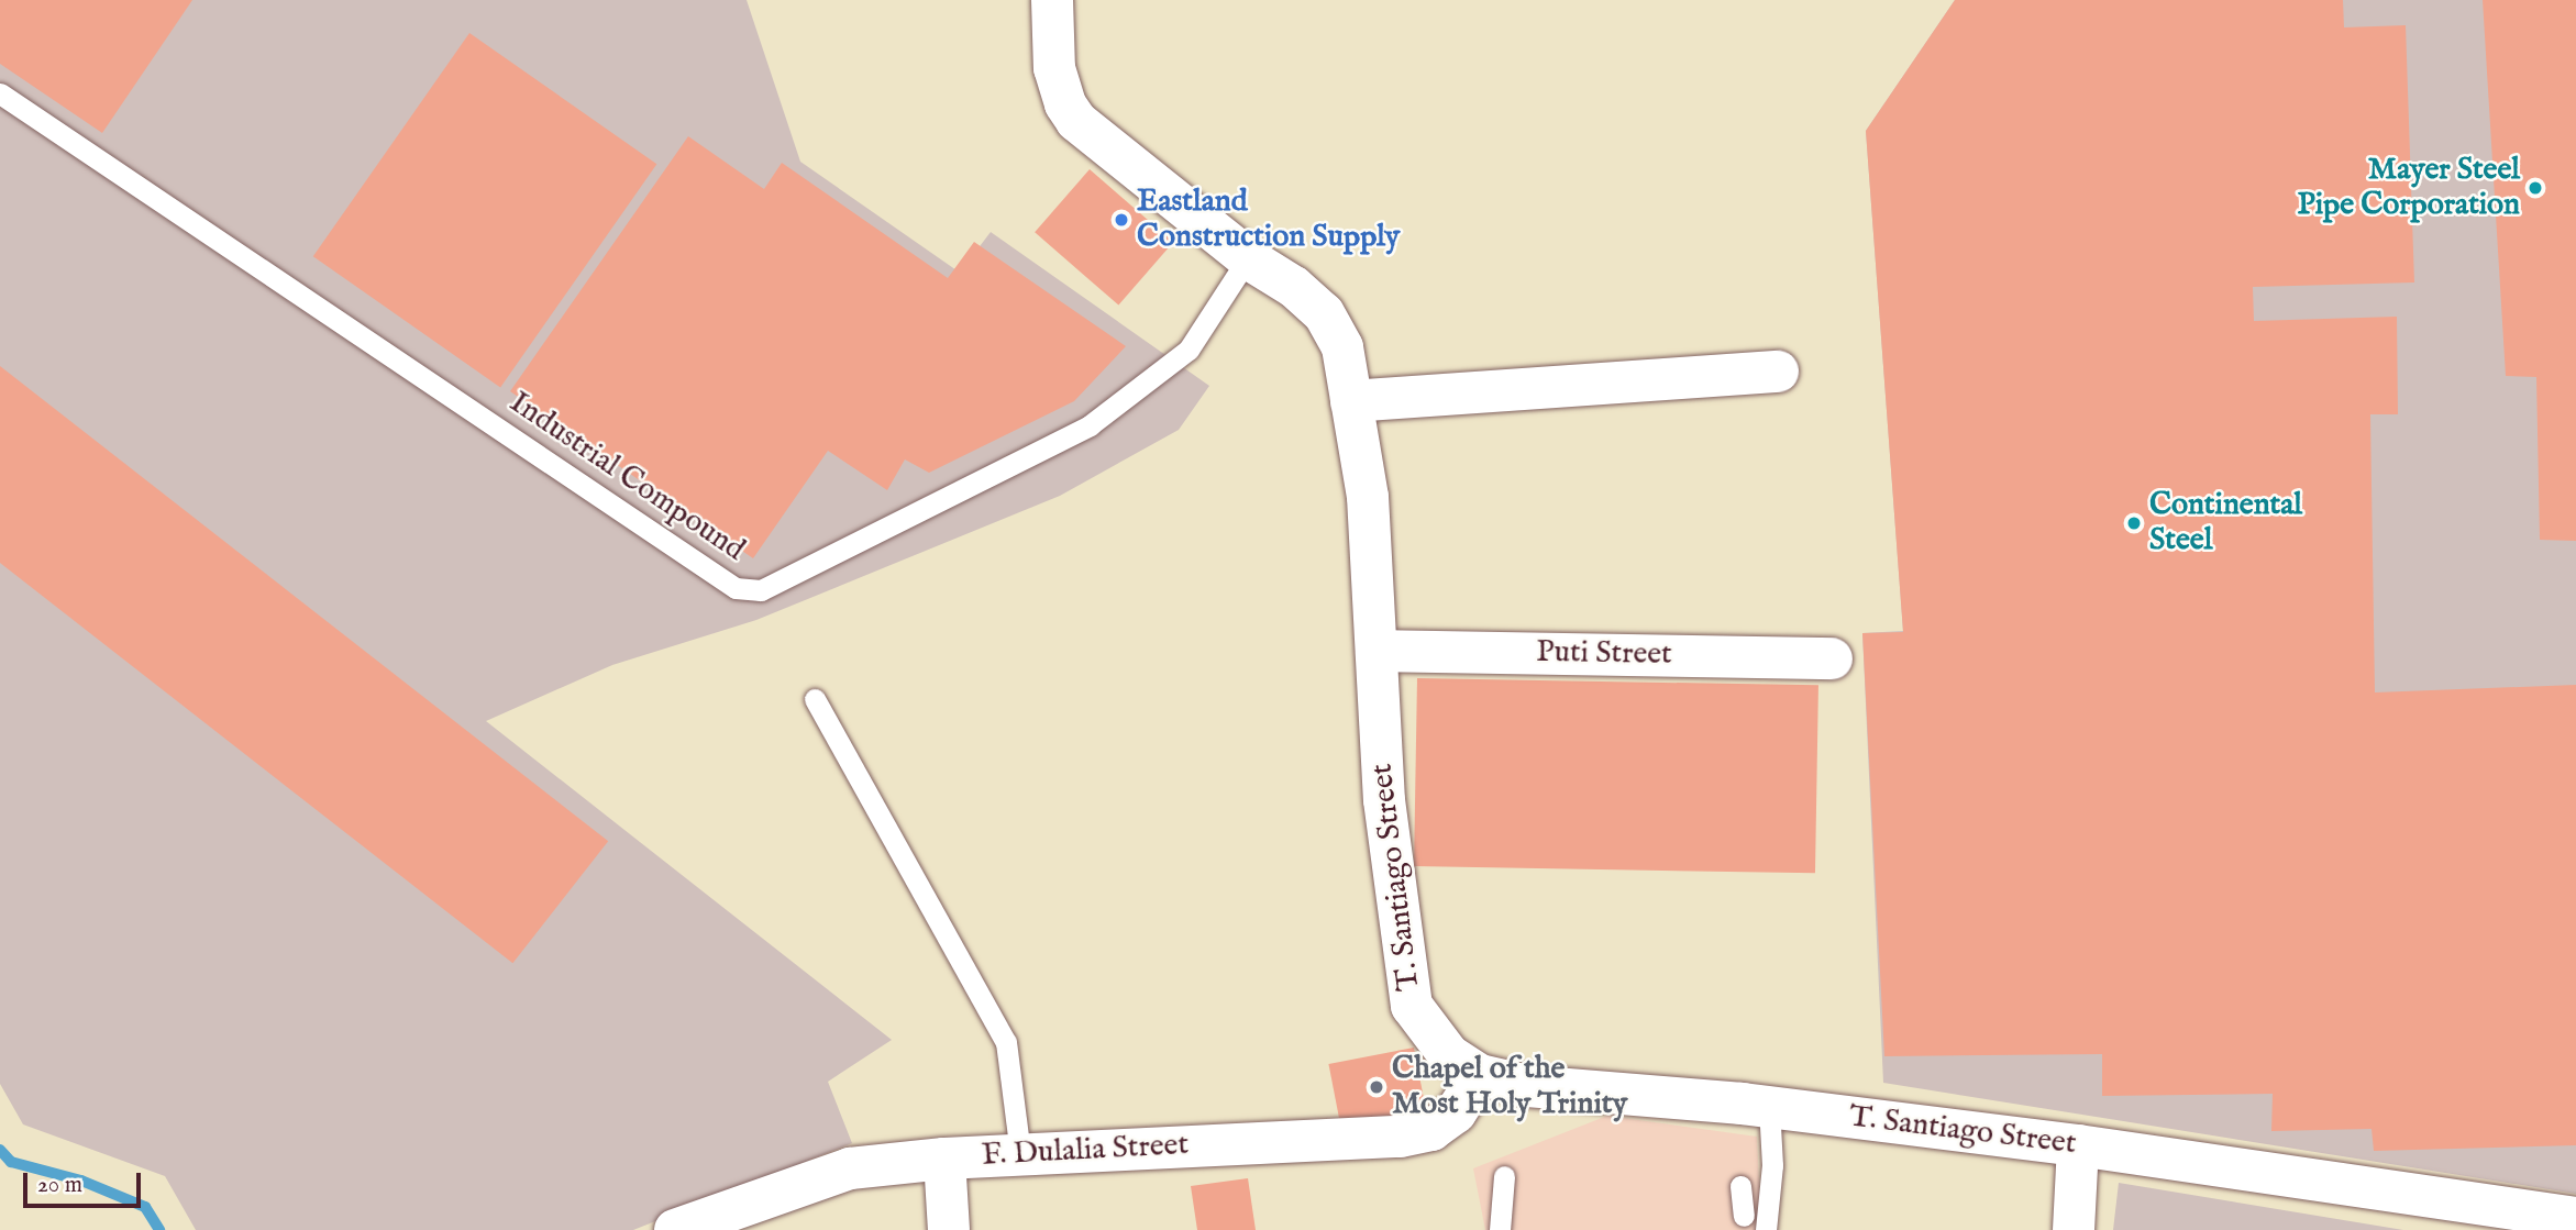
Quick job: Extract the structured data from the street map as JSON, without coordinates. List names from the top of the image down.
{
  "streets": {
    "main road": ["Puti Street", "T. Santiago Street", "F. Dulalia Street"],
    "lane": ["Industrial Compound"]
  },
  "crossings": [
    ["Industrial Compound", "T. Santiago Street"],
    ["Puti Street", "T. Santiago Street"],
    ["T. Santiago Street", "F. Dulalia Street"]
  ],
  "places": [
    "Mayer Steel Pipe Corporation",
    "Eastland Construction Supply",
    "Continental Steel",
    "Chapel of the Most Holy Trinity"
  ],
  "scale_bar": "20 m"
}
